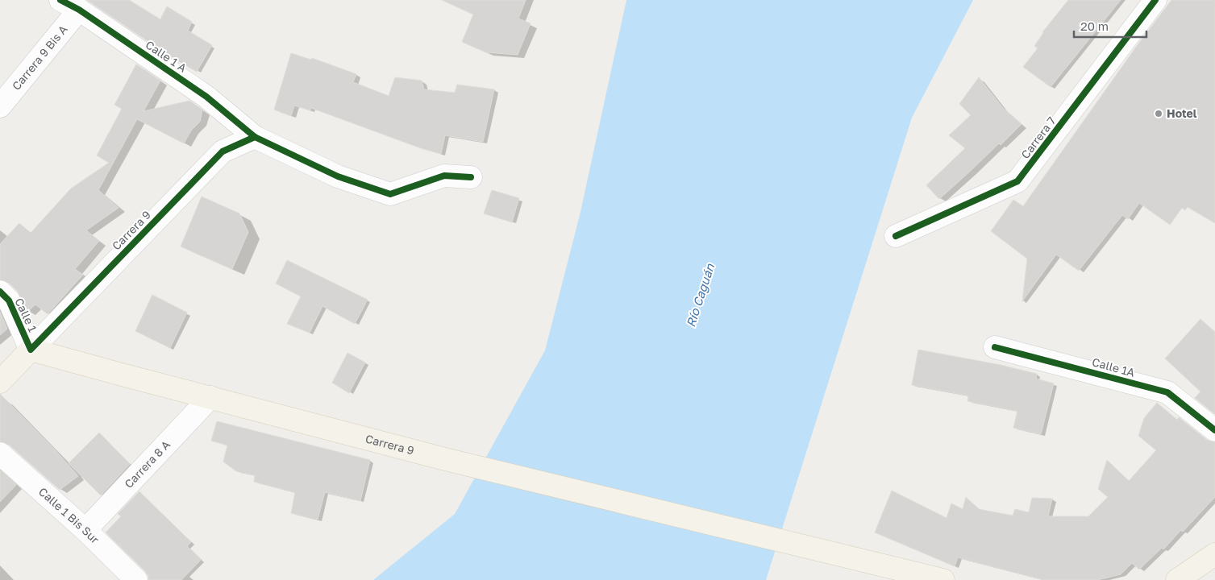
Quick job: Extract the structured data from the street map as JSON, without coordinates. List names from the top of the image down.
{
  "streets": {
    "main road": ["Carrera 9"],
    "street": [
      "Calle 1 A",
      "Carrera 9 Bis A",
      "Carrera 7",
      "Calle 1",
      "Calle 1A",
      "Carrera 8 A",
      "Calle 1 Bis Sur"
    ]
  },
  "crossings": [
    ["Calle 1 A", "Carrera 9 Bis A"],
    ["Calle 1 A", "Carrera 9"],
    ["Carrera 9", "Calle 1"],
    ["Carrera 9", "Carrera 8 A"],
    ["Carrera 8 A", "Calle 1 Bis Sur"]
  ],
  "water": ["Río Caguán"],
  "places": ["Hotel"],
  "scale_bar": "20 m"
}
